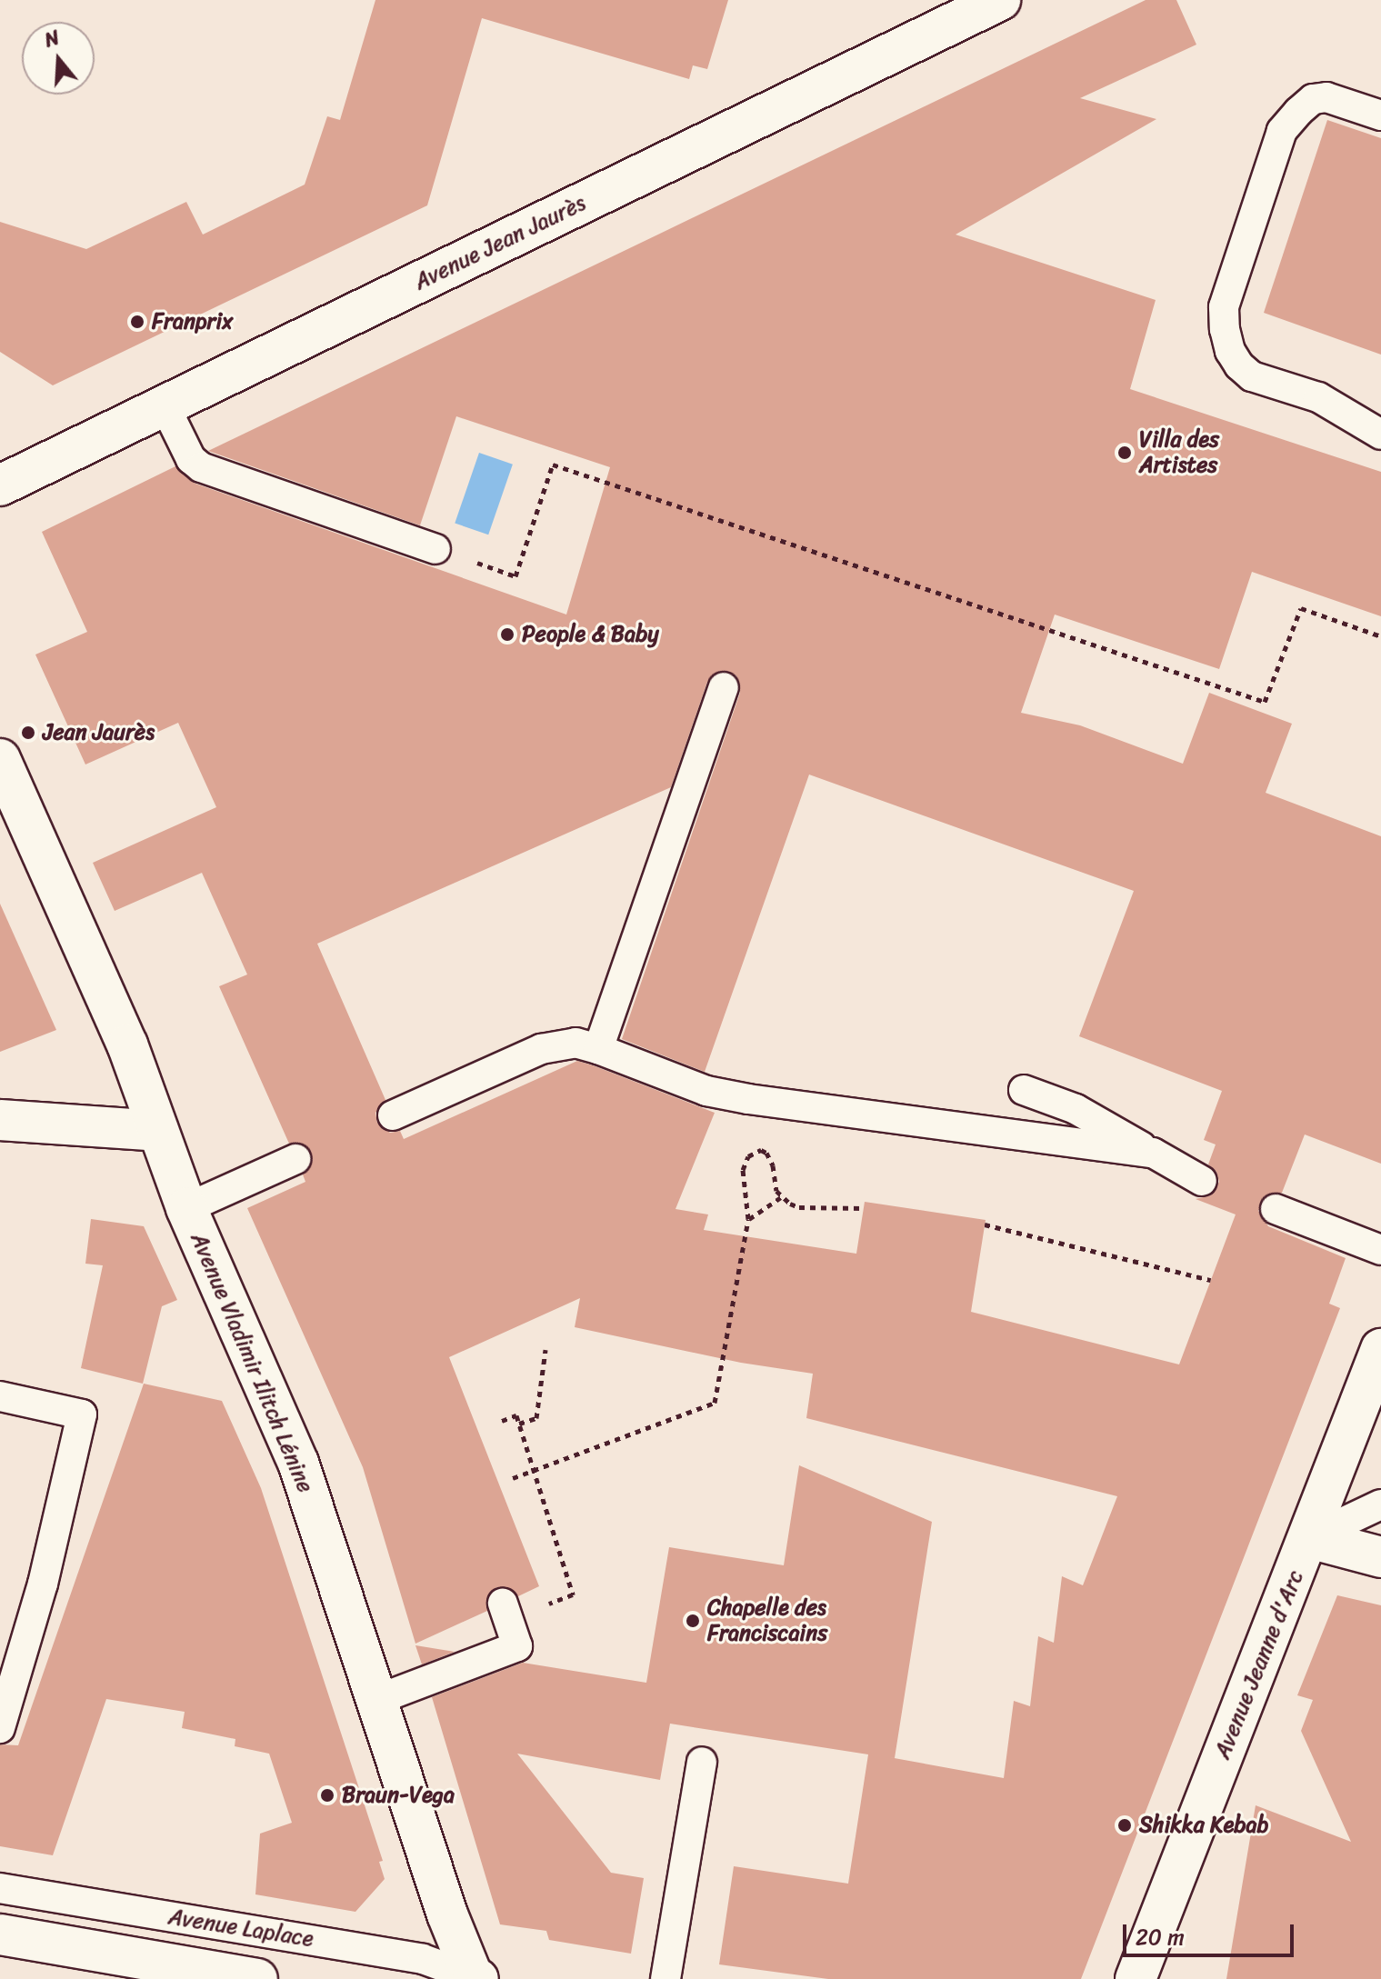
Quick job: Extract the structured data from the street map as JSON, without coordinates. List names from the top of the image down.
{
  "streets": {
    "main road": ["Avenue Jean Jaurès", "Avenue Vladimir Ilitch Lénine", "Avenue Jeanne d'Arc"],
    "lane": ["Avenue Laplace"]
  },
  "crossings": [
    ["Avenue Vladimir Ilitch Lénine", "Avenue Laplace"]
  ],
  "places": [
    "Franprix",
    "Villa des Artistes",
    "People & Baby",
    "Jean Jaurès",
    "Chapelle des Franciscains",
    "Braun-Vega",
    "Shikka Kebab"
  ],
  "scale_bar": "20 m",
  "north": "top"
}
